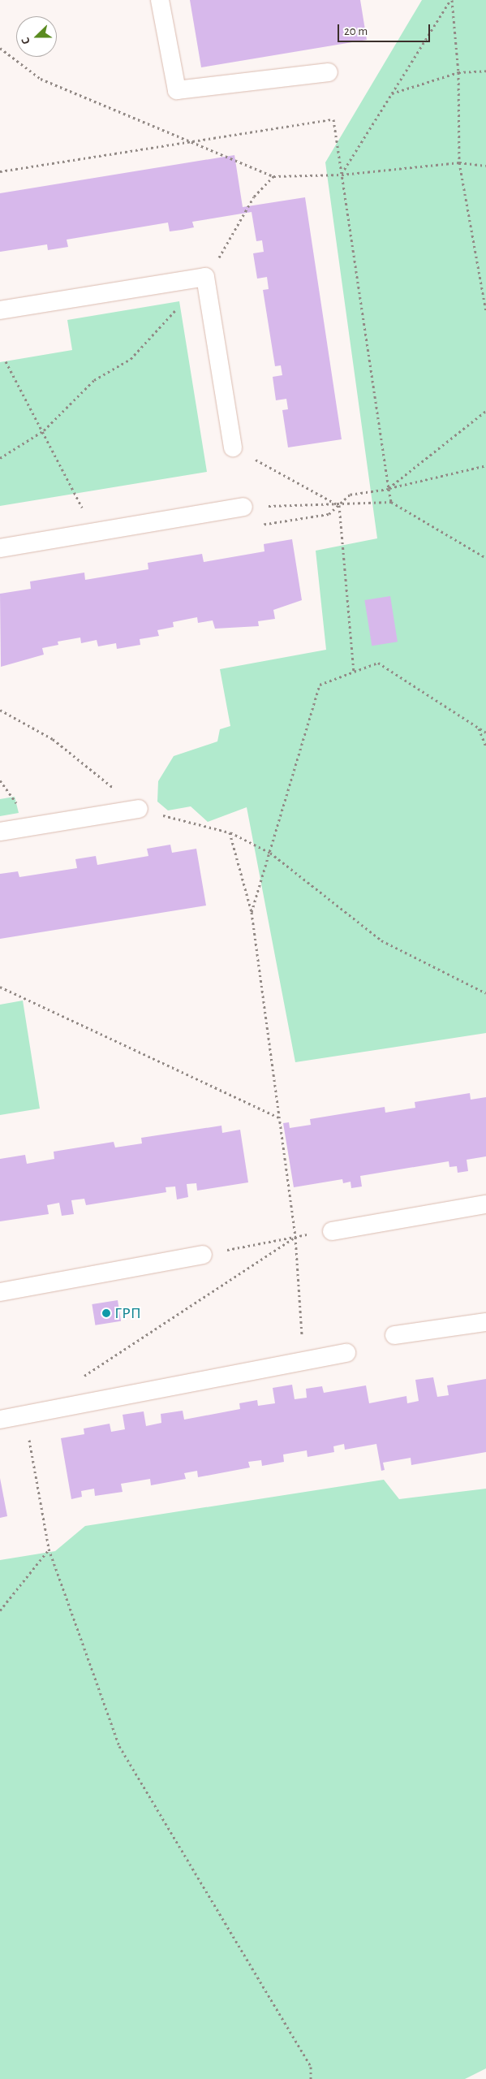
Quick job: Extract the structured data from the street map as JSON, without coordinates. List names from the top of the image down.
{
  "places": ["ГРП"],
  "scale_bar": "20 m",
  "north": "left"
}
